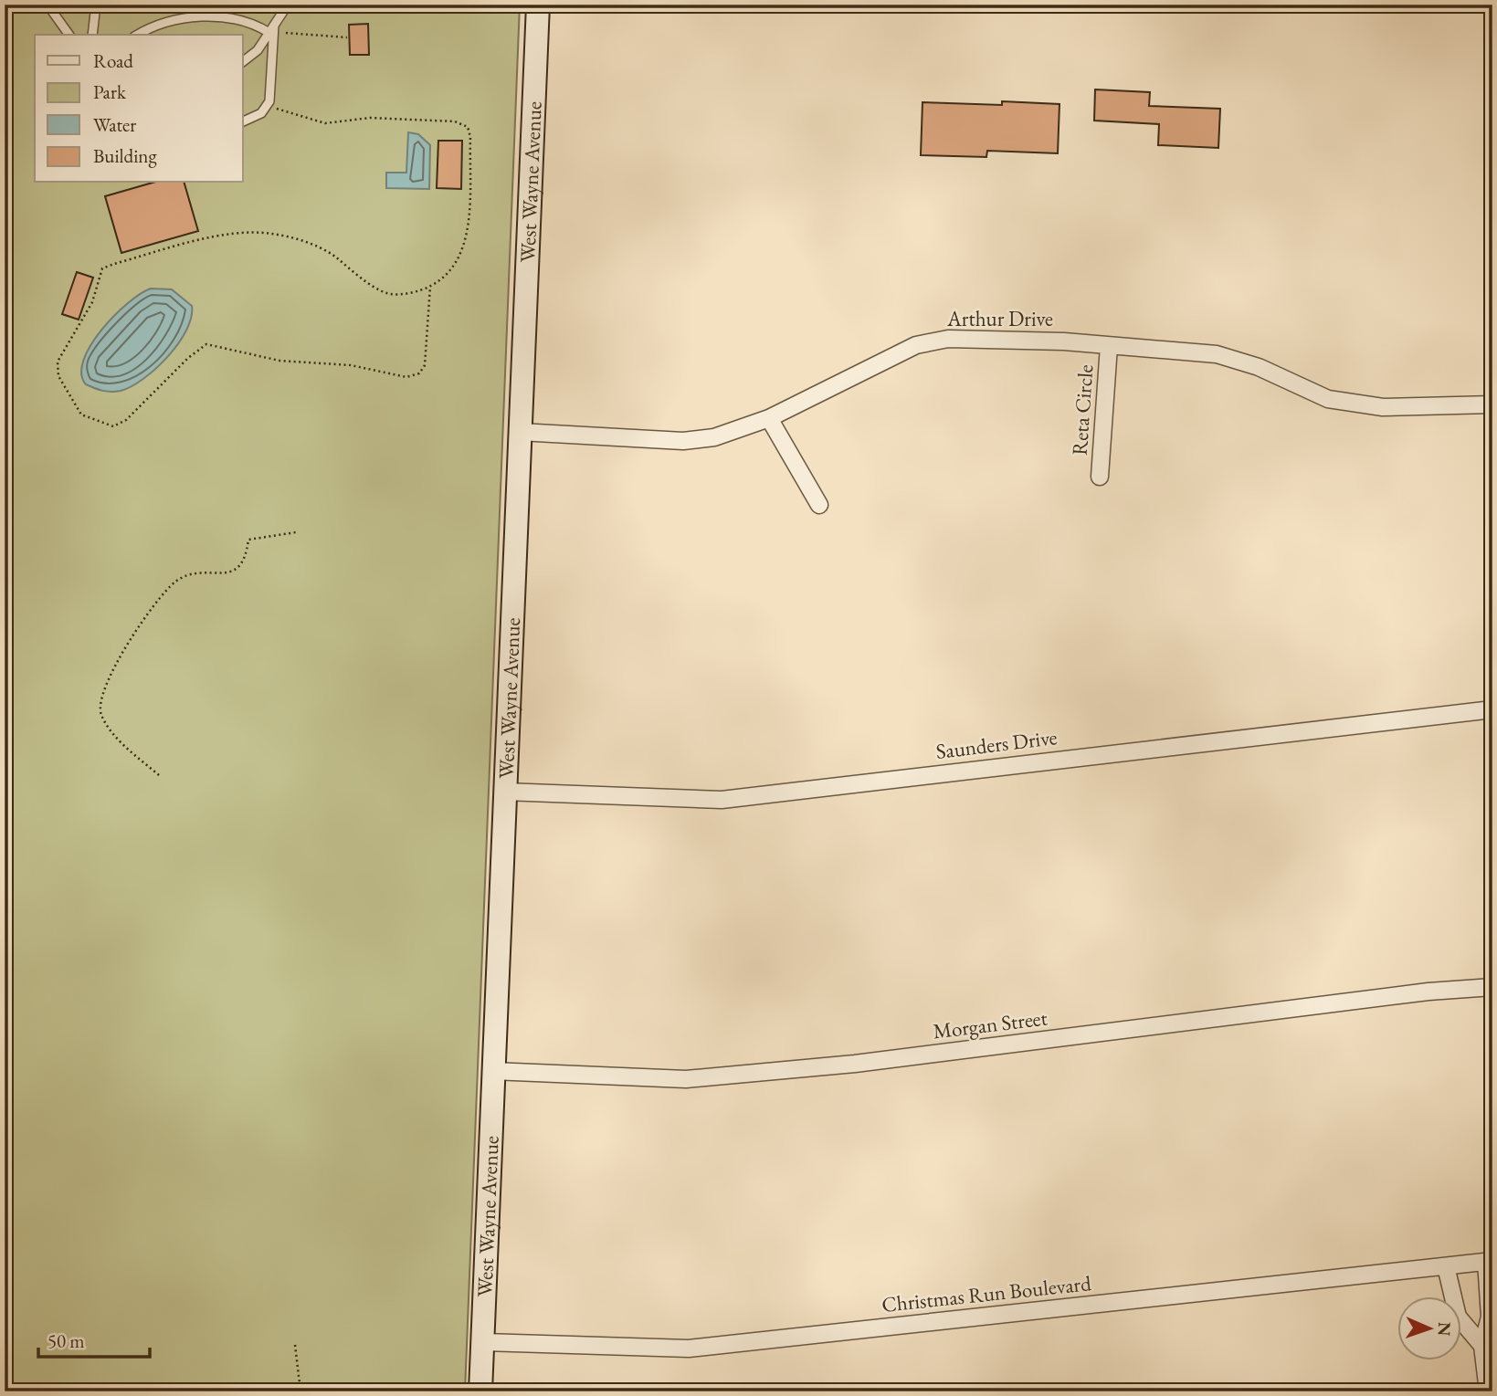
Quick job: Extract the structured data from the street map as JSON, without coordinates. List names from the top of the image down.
{
  "streets": {
    "street": [
      "West Wayne Avenue",
      "Arthur Drive",
      "Reta Circle",
      "Saunders Drive",
      "Morgan Street",
      "Christmas Run Boulevard"
    ]
  },
  "crossings": [
    ["West Wayne Avenue", "Arthur Drive"],
    ["West Wayne Avenue", "Saunders Drive"],
    ["West Wayne Avenue", "Morgan Street"],
    ["West Wayne Avenue", "Christmas Run Boulevard"],
    ["Arthur Drive", "Reta Circle"]
  ],
  "legend": [
    "Road",
    "Park",
    "Water",
    "Building"
  ],
  "scale_bar": "50 m",
  "north": "right"
}
